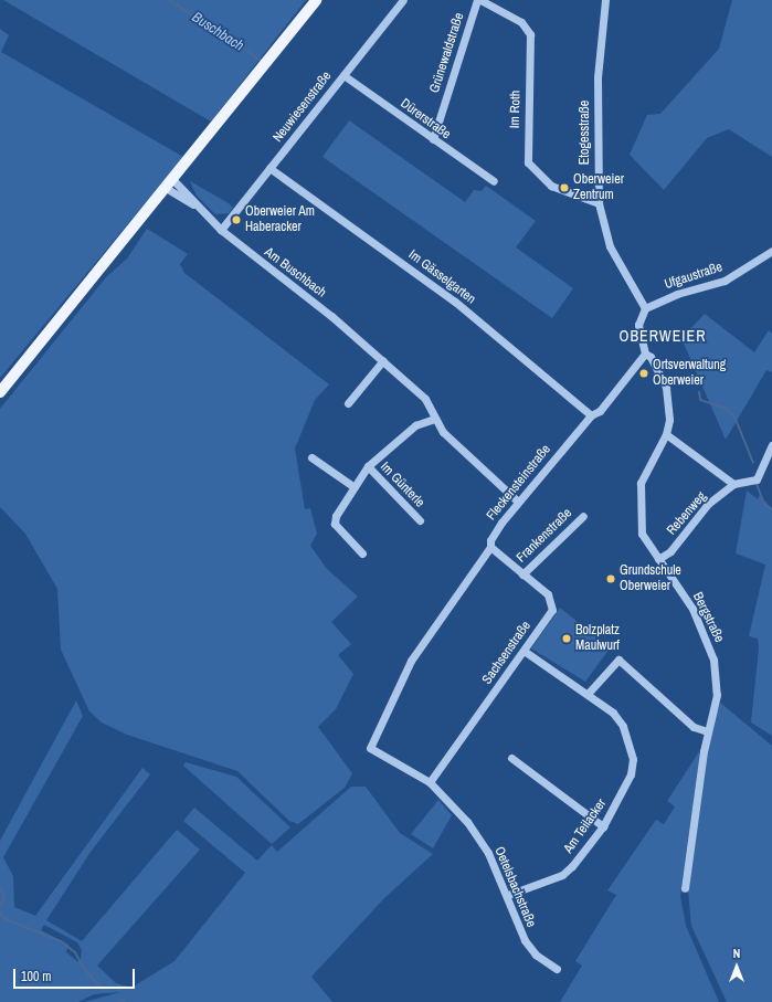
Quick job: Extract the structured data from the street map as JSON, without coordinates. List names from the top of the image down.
{
  "streets": {
    "street": [
      "Grünewaldstraße",
      "Neuwiesenstraße",
      "Im Roth",
      "Dürerstraße",
      "Etogesstraße",
      "Am Buschbach",
      "Ufgaustraße",
      "Im Gässelgarten",
      "Fleckensteinstraße",
      "Im Günterle",
      "Rebenweg",
      "Frankenstraße",
      "Bergstraße",
      "Sachsenstraße",
      "Am Teilacker",
      "Oetelsbachstraße"
    ]
  },
  "crossings": [
    ["Grünewaldstraße", "Dürerstraße"],
    ["Neuwiesenstraße", "Dürerstraße"],
    ["Neuwiesenstraße", "Am Buschbach"],
    ["Neuwiesenstraße", "Im Gässelgarten"],
    ["Im Roth", "Etogesstraße"],
    ["Etogesstraße", "Ufgaustraße"],
    ["Am Buschbach", "Fleckensteinstraße"],
    ["Am Buschbach", "Im Günterle"],
    ["Im Gässelgarten", "Fleckensteinstraße"],
    ["Fleckensteinstraße", "Bergstraße"],
    ["Fleckensteinstraße", "Sachsenstraße"],
    ["Fleckensteinstraße", "Oetelsbachstraße"],
    ["Rebenweg", "Bergstraße"],
    ["Frankenstraße", "Sachsenstraße"],
    ["Sachsenstraße", "Am Teilacker"],
    ["Sachsenstraße", "Oetelsbachstraße"],
    ["Am Teilacker", "Oetelsbachstraße"]
  ],
  "districts": ["OBERWEIER"],
  "water": ["Buschbach"],
  "places": [
    "Oberweier Zentrum",
    "Oberweier Am Haberacker",
    "Ortsverwaltung Oberweier",
    "Grundschule Oberweier",
    "Bolzplatz Maulwurf"
  ],
  "scale_bar": "100 m",
  "north": "top"
}
